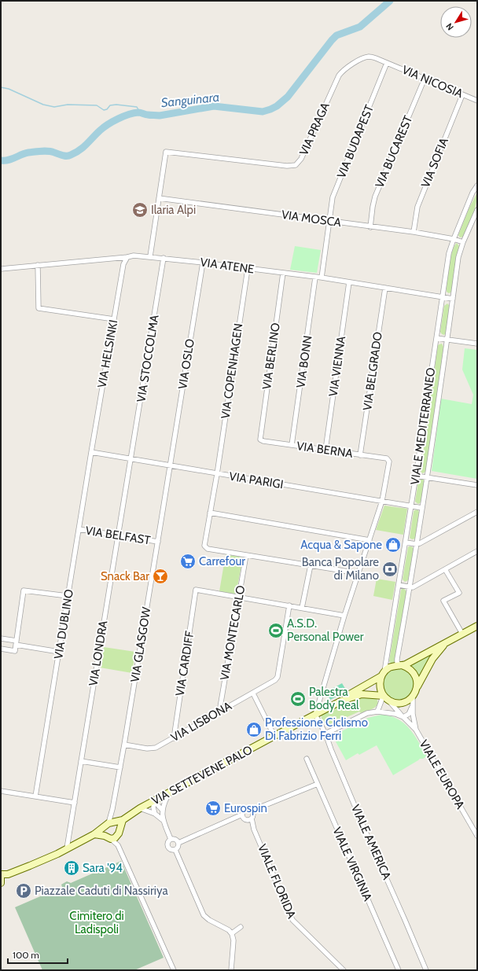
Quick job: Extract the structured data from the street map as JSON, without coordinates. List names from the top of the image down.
{
  "streets": {
    "street": [
      "VIA NICOSIA",
      "VIA PRAGA",
      "VIA BUDAPEST",
      "VIA BUCAREST",
      "VIA SOFIA",
      "VIA MOSCA",
      "VIA ATENE",
      "VIA HELSINKI",
      "VIA BERLINO",
      "VIA STOCCOLMA",
      "VIA BONN",
      "VIA OSLO",
      "VIA VIENNA",
      "VIA COPENHAGEN",
      "VIA BELGRADO",
      "VIALE MEDITERRANEO",
      "VIA BERNA",
      "VIA PARIGI",
      "VIA BELFAST",
      "VIA DUBLINO",
      "VIA MONTECARLO",
      "VIA GLASGOW",
      "VIA LONDRA",
      "VIA CARDIFF",
      "VIA LISBONA",
      "VIALE EUROPA",
      "VIA SETTEVENE PALO",
      "VIALE AMERICA",
      "VIALE VIRGINIA",
      "VIALE FLORIDA"
    ]
  },
  "crossings": [
    ["VIA NICOSIA", "VIA PRAGA"],
    ["VIA NICOSIA", "VIA BUDAPEST"],
    ["VIA NICOSIA", "VIA BUCAREST"],
    ["VIA NICOSIA", "VIA SOFIA"],
    ["VIA PRAGA", "VIA BUDAPEST"],
    ["VIA PRAGA", "VIA MOSCA"],
    ["VIA BUDAPEST", "VIA MOSCA"],
    ["VIA BUDAPEST", "VIA ATENE"],
    ["VIA BUCAREST", "VIA MOSCA"],
    ["VIA SOFIA", "VIA MOSCA"],
    ["VIA MOSCA", "VIALE MEDITERRANEO"],
    ["VIA ATENE", "VIA HELSINKI"],
    ["VIA ATENE", "VIA BERLINO"],
    ["VIA ATENE", "VIA STOCCOLMA"],
    ["VIA ATENE", "VIA BONN"],
    ["VIA ATENE", "VIA OSLO"],
    ["VIA ATENE", "VIA VIENNA"],
    ["VIA ATENE", "VIA COPENHAGEN"],
    ["VIA ATENE", "VIA BELGRADO"],
    ["VIA ATENE", "VIALE MEDITERRANEO"],
    ["VIA HELSINKI", "VIA PARIGI"],
    ["VIA HELSINKI", "VIA DUBLINO"],
    ["VIA BERLINO", "VIA BERNA"],
    ["VIA STOCCOLMA", "VIA PARIGI"],
    ["VIA STOCCOLMA", "VIA LONDRA"],
    ["VIA BONN", "VIA BERNA"],
    ["VIA OSLO", "VIA PARIGI"],
    ["VIA OSLO", "VIA GLASGOW"],
    ["VIA VIENNA", "VIA BERNA"],
    ["VIA COPENHAGEN", "VIA PARIGI"],
    ["VIA COPENHAGEN", "VIA MONTECARLO"],
    ["VIA BELGRADO", "VIA BERNA"],
    ["VIALE MEDITERRANEO", "VIA PARIGI"],
    ["VIALE MEDITERRANEO", "VIALE EUROPA"],
    ["VIALE MEDITERRANEO", "VIA SETTEVENE PALO"],
    ["VIA BERNA", "VIA PARIGI"],
    ["VIA PARIGI", "VIA DUBLINO"],
    ["VIA PARIGI", "VIA GLASGOW"],
    ["VIA PARIGI", "VIA LONDRA"],
    ["VIA BELFAST", "VIA DUBLINO"],
    ["VIA BELFAST", "VIA GLASGOW"],
    ["VIA BELFAST", "VIA LONDRA"],
    ["VIA MONTECARLO", "VIA CARDIFF"],
    ["VIA MONTECARLO", "VIA LISBONA"],
    ["VIA GLASGOW", "VIA LISBONA"],
    ["VIA GLASGOW", "VIA SETTEVENE PALO"],
    ["VIA LONDRA", "VIA SETTEVENE PALO"],
    ["VIA CARDIFF", "VIA LISBONA"],
    ["VIALE EUROPA", "VIA SETTEVENE PALO"],
    ["VIALE EUROPA", "VIALE AMERICA"],
    ["VIA SETTEVENE PALO", "VIALE AMERICA"]
  ],
  "water": ["Sanguinara"],
  "parks": ["Cimitero di Ladispoli"],
  "places": {
    "school or university": ["Ilaria Alpi"],
    "shop": ["Acqua & Sapone", "Professione Ciclismo Di Fabrizio Ferri"],
    "supermarket": ["Carrefour", "Eurospin"],
    "bank": ["Banca Popolare di Milano"],
    "bar": ["Snack Bar"],
    "sports": ["A.S.D. Personal Power", "Palestra Body Real"],
    "building": ["Sara '94"],
    "parking": ["Piazzale Caduti di Nassiriya"]
  },
  "scale_bar": "100 m",
  "north": "bottom left"
}
